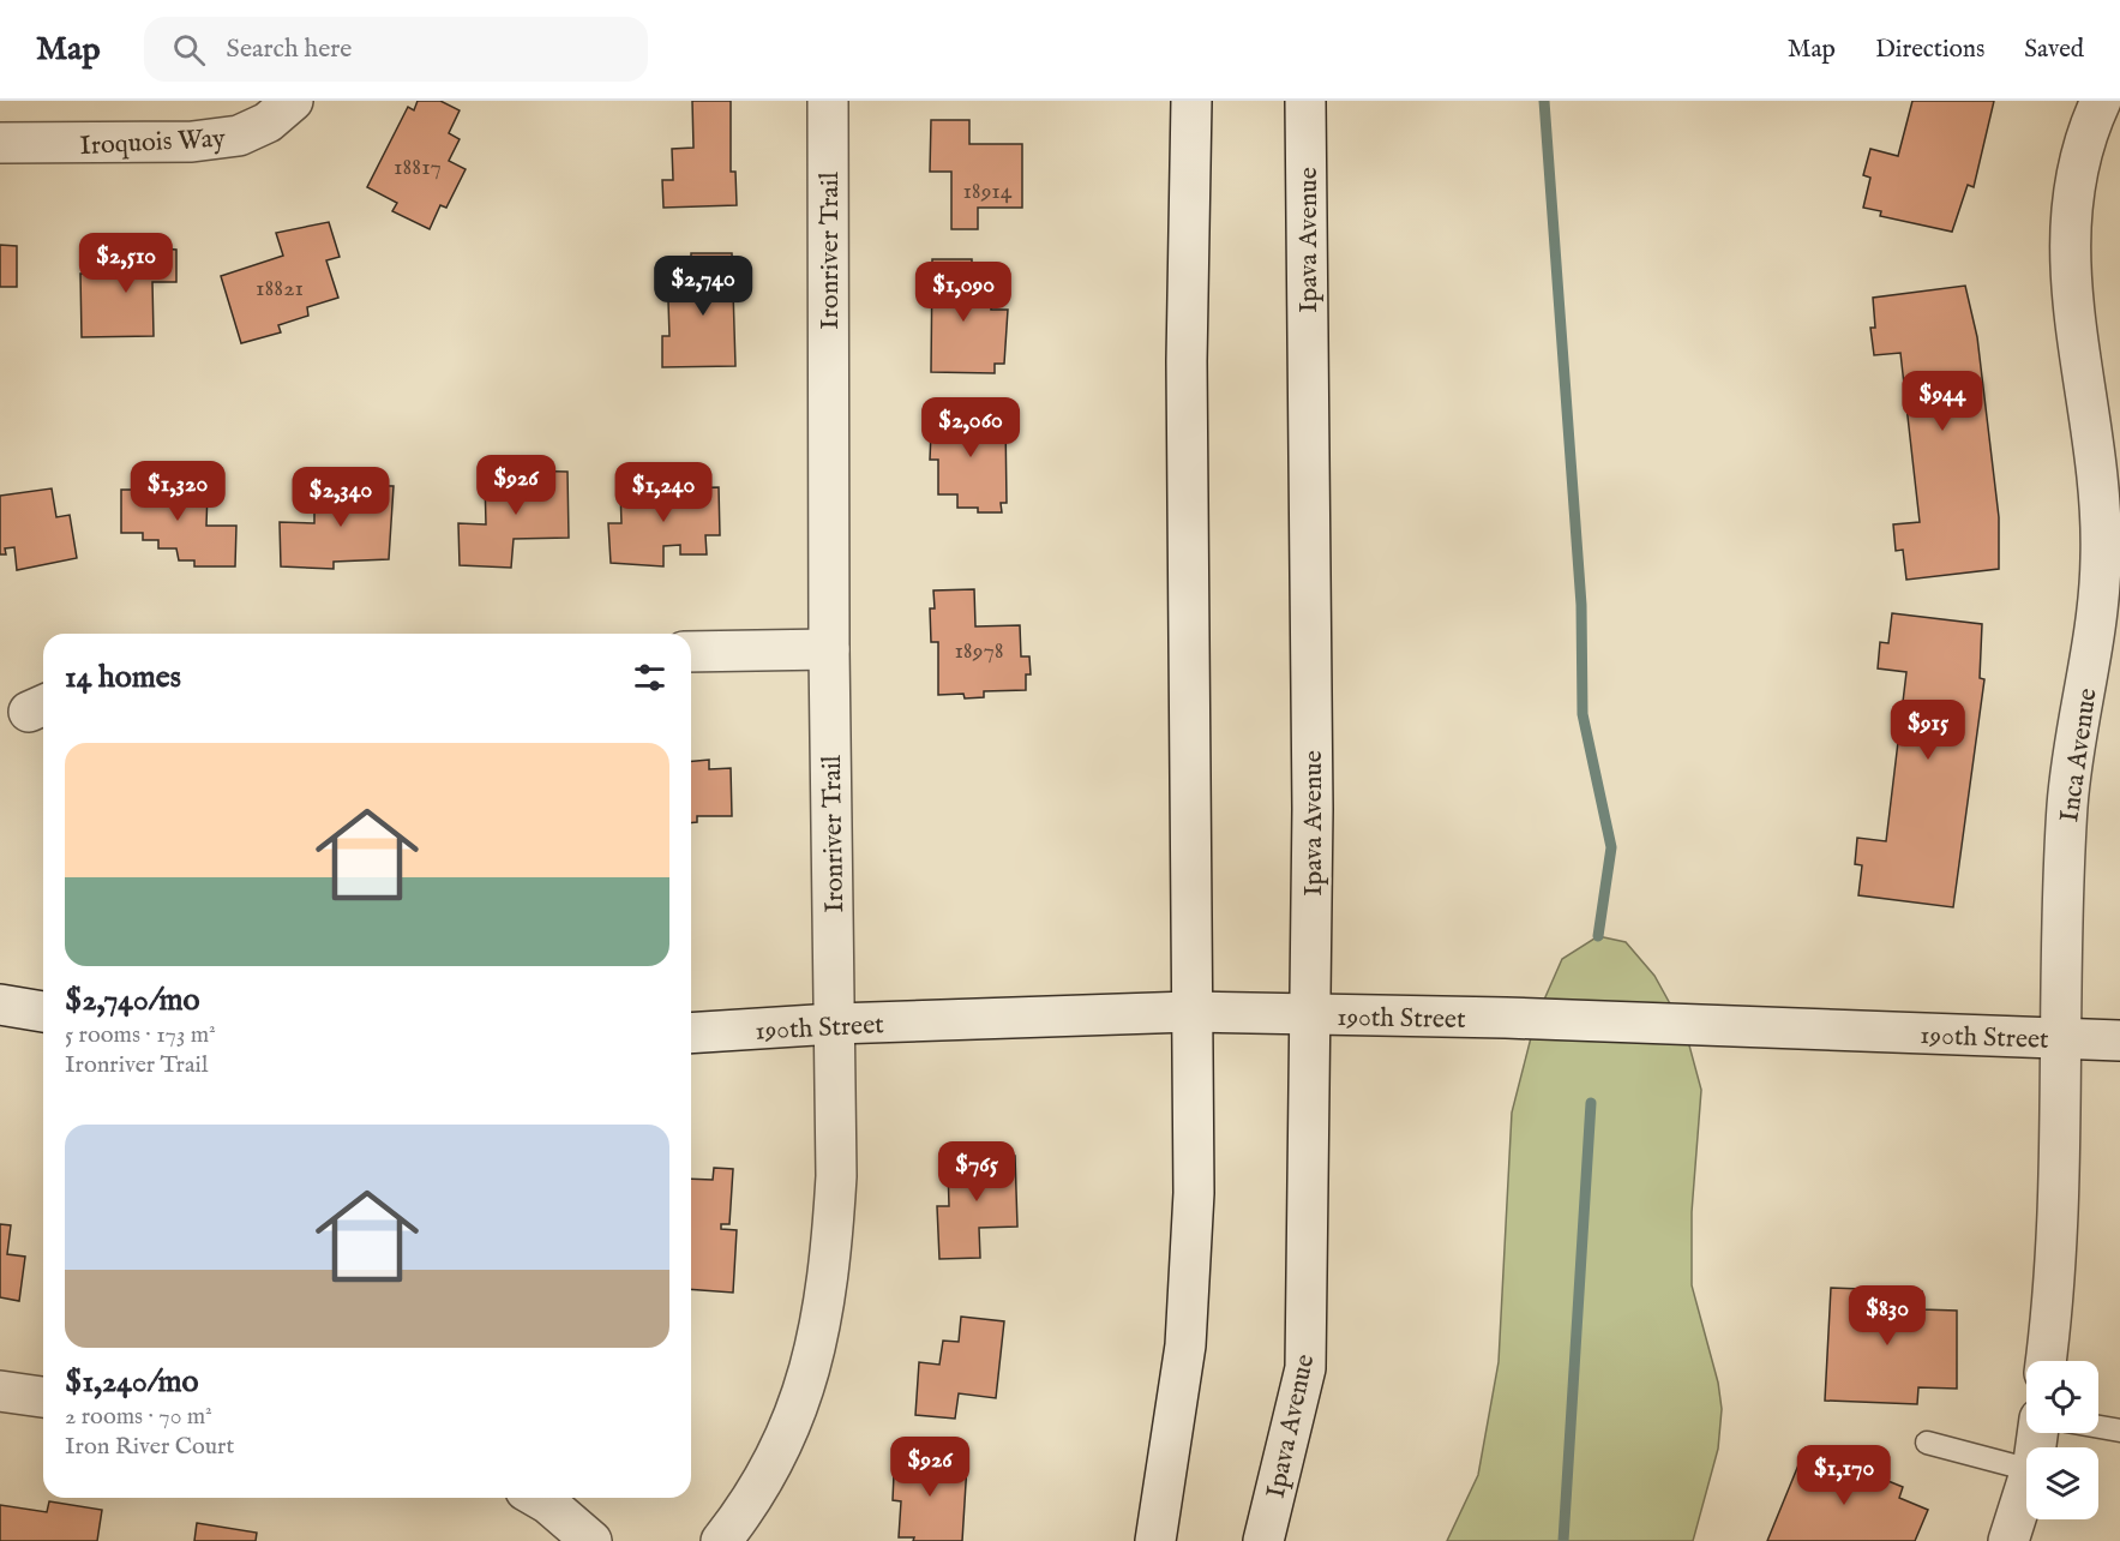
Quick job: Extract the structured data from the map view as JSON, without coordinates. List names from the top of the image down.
{
  "streets": {
    "street": [
      "Iroquois Way",
      "Ipava Avenue",
      "Ironriver Trail",
      "Inca Avenue",
      "190th Street"
    ]
  },
  "crossings": [
    ["Ipava Avenue", "190th Street"],
    ["Ironriver Trail", "190th Street"],
    ["Inca Avenue", "190th Street"]
  ],
  "house_numbers": [
    "18817",
    "18914",
    "18821",
    "18978"
  ],
  "page": {
    "header": "Map",
    "search": "Search here",
    "nav": ["Map", "Directions", "Saved"],
    "price": [
      "$2,510",
      "$2,740",
      "$1,090",
      "$944",
      "$2,060",
      "$926",
      "$1,320",
      "$1,240",
      "$2,340",
      "$915",
      "$765",
      "$830",
      "$926",
      "$1,170"
    ],
    "heading": "14 homes",
    "list": [
      {
        "name": "$2,740/mo",
        "note": "5 rooms · 173 m² · Ironriver Trail"
      },
      {
        "name": "$1,240/mo",
        "note": "2 rooms · 70 m² · Iron River Court"
      }
    ]
  }
}
